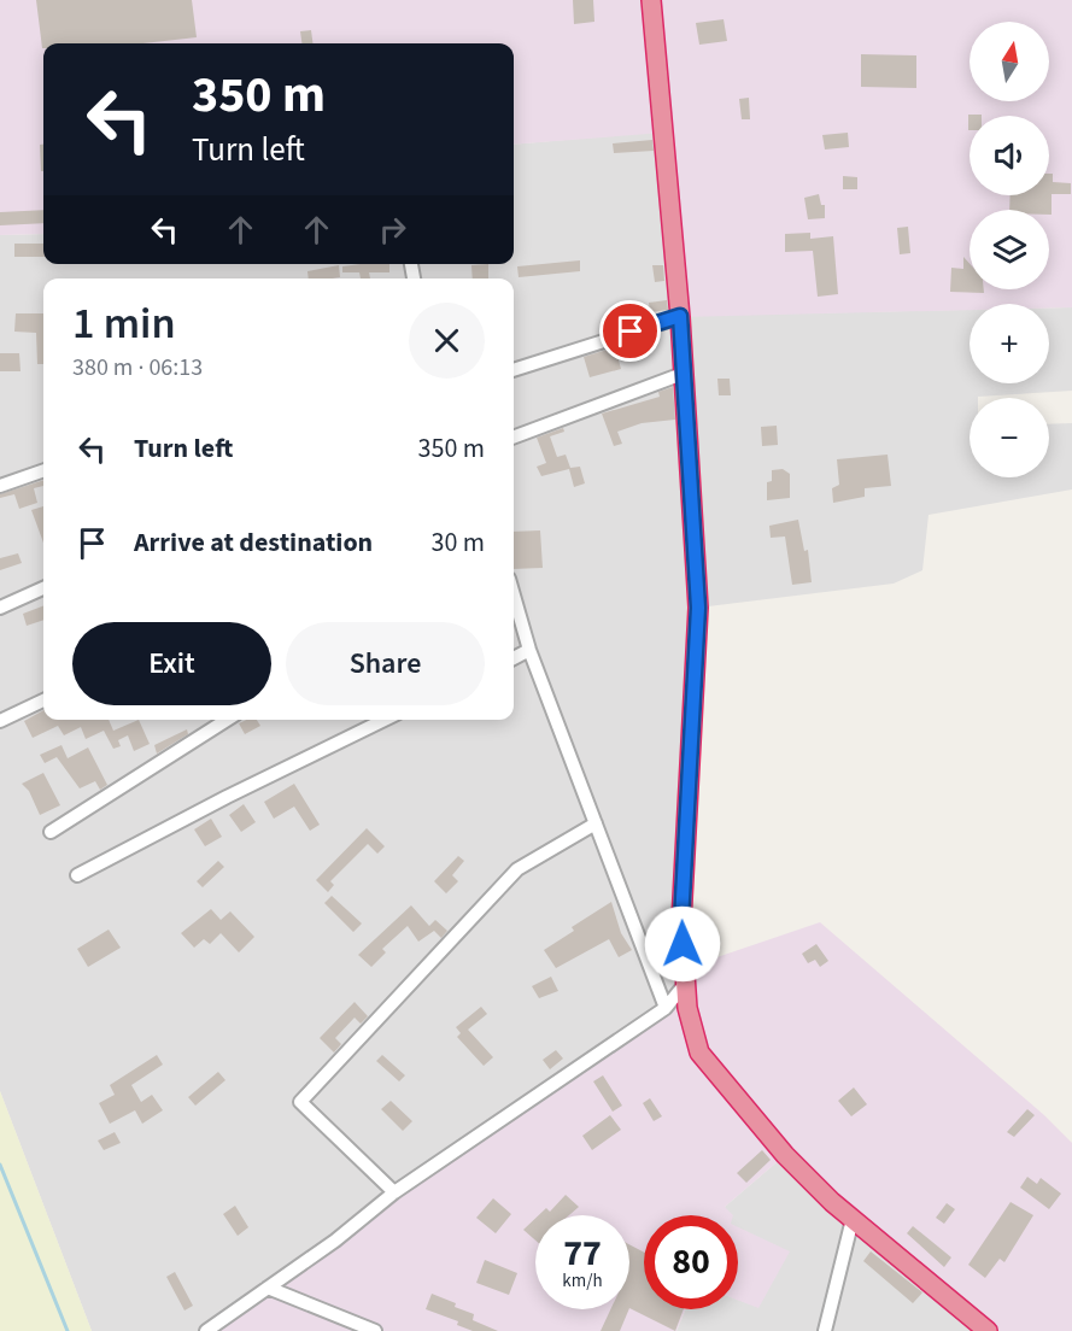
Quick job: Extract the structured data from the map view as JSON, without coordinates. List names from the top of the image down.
{
  "north": "top",
  "page": {
    "map_buttons": ["+", "−"],
    "turn": ["350 m", "Turn left"],
    "heading": ["1 min", "380 m · 06:13"],
    "list": [
      {
        "name": "Turn left",
        "value": "350 m"
      },
      {
        "name": "Arrive at destination",
        "value": "30 m"
      }
    ],
    "buttons": ["Exit", "Share"],
    "speed": "77 km/h",
    "limit": "80"
  }
}
